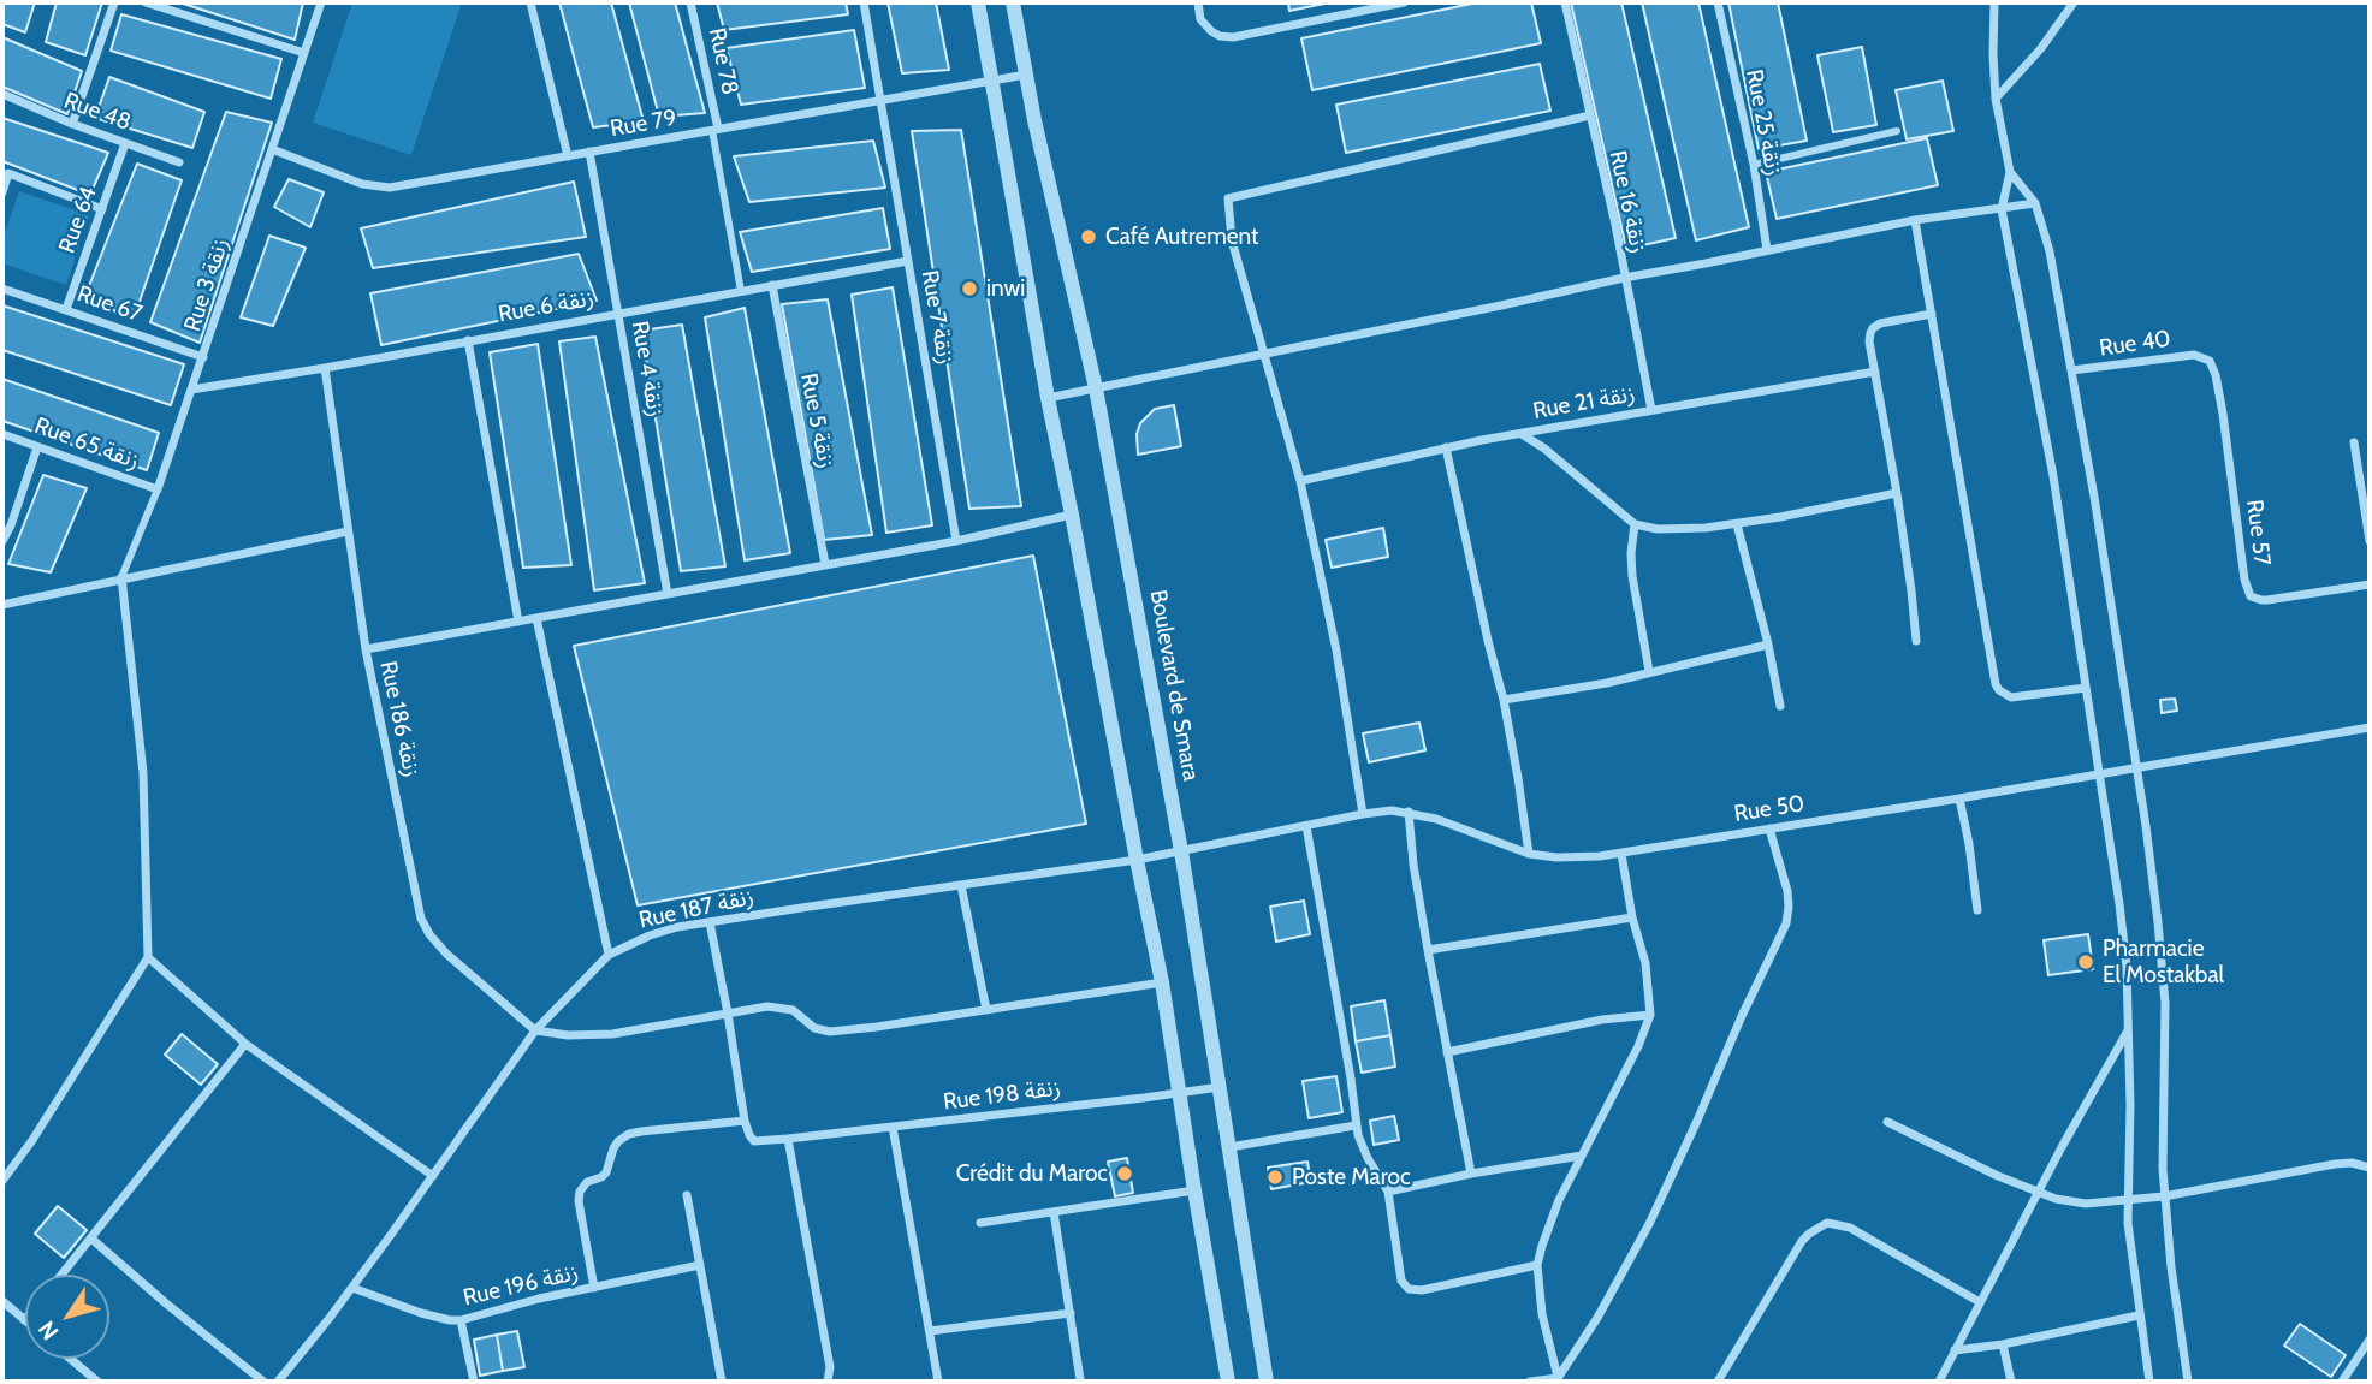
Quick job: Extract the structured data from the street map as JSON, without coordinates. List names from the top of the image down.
{
  "streets": {
    "street": [
      "Rue 78",
      "Rue 48",
      "Rue 25 زنقة",
      "Rue 79",
      "Rue 16 زنقة",
      "Rue 64",
      "Rue 3 زنقة",
      "Rue 67",
      "Rue 6 زنقة",
      "Rue 7 زنقة",
      "Rue 40",
      "Rue 4 زنقة",
      "Rue 21 زنقة",
      "Rue 5 زنقة",
      "Rue 65 زنقة",
      "Rue 57",
      "Boulevard de Smara",
      "Rue 186 زنقة",
      "Rue 50",
      "Rue 187 زنقة",
      "Rue 198 زنقة",
      "Rue 196 زنقة"
    ]
  },
  "crossings": [
    ["Rue 78", "Rue 79"],
    ["Rue 48", "Rue 64"],
    ["Rue 79", "Rue 3 زنقة"],
    ["Rue 79", "Rue 7 زنقة"],
    ["Rue 79", "Rue 4 زنقة"],
    ["Rue 79", "Boulevard de Smara"],
    ["Rue 16 زنقة", "Rue 21 زنقة"],
    ["Rue 64", "Rue 67"],
    ["Rue 3 زنقة", "Rue 67"],
    ["Rue 3 زنقة", "Rue 6 زنقة"],
    ["Rue 3 زنقة", "Rue 65 زنقة"],
    ["Rue 6 زنقة", "Rue 7 زنقة"],
    ["Rue 6 زنقة", "Rue 4 زنقة"],
    ["Rue 6 زنقة", "Rue 5 زنقة"],
    ["Rue 6 زنقة", "Rue 186 زنقة"],
    ["Rue 40", "Rue 57"],
    ["Boulevard de Smara", "Rue 50"],
    ["Boulevard de Smara", "Rue 187 زنقة"],
    ["Boulevard de Smara", "Rue 198 زنقة"],
    ["Rue 186 زنقة", "Rue 187 زنقة"],
    ["Rue 50", "Rue 187 زنقة"],
    ["Rue 187 زنقة", "Rue 196 زنقة"]
  ],
  "places": [
    "Café Autrement",
    "inwi",
    "Pharmacie El Mostakbal",
    "Crédit du Maroc",
    "Poste Maroc"
  ],
  "north": "bottom left"
}
